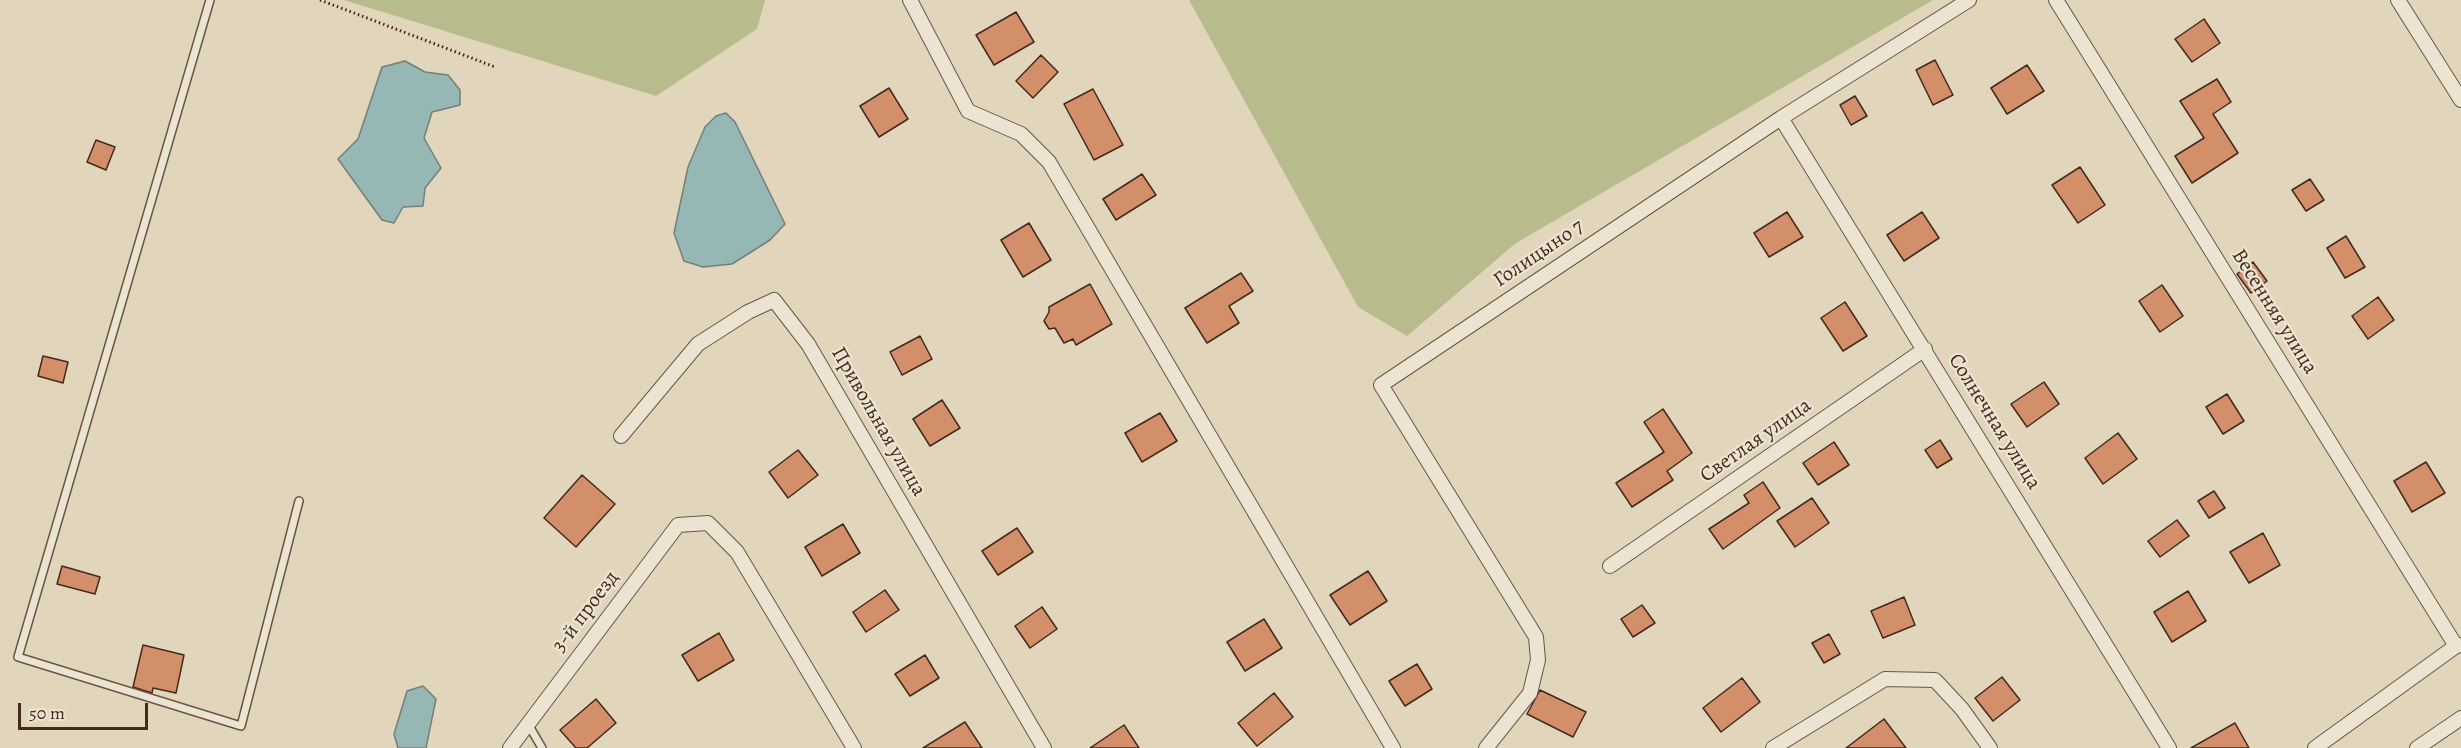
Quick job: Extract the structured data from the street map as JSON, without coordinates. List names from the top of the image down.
{
  "streets": {
    "street": [
      "Голицыно 7",
      "Весенняя улица",
      "Привольная улица",
      "Солнечная улица",
      "Светлая улица",
      "3-й проезд"
    ]
  },
  "crossings": [
    ["Голицыно 7", "Солнечная улица"],
    ["Солнечная улица", "Светлая улица"]
  ],
  "scale_bar": "50 m"
}
